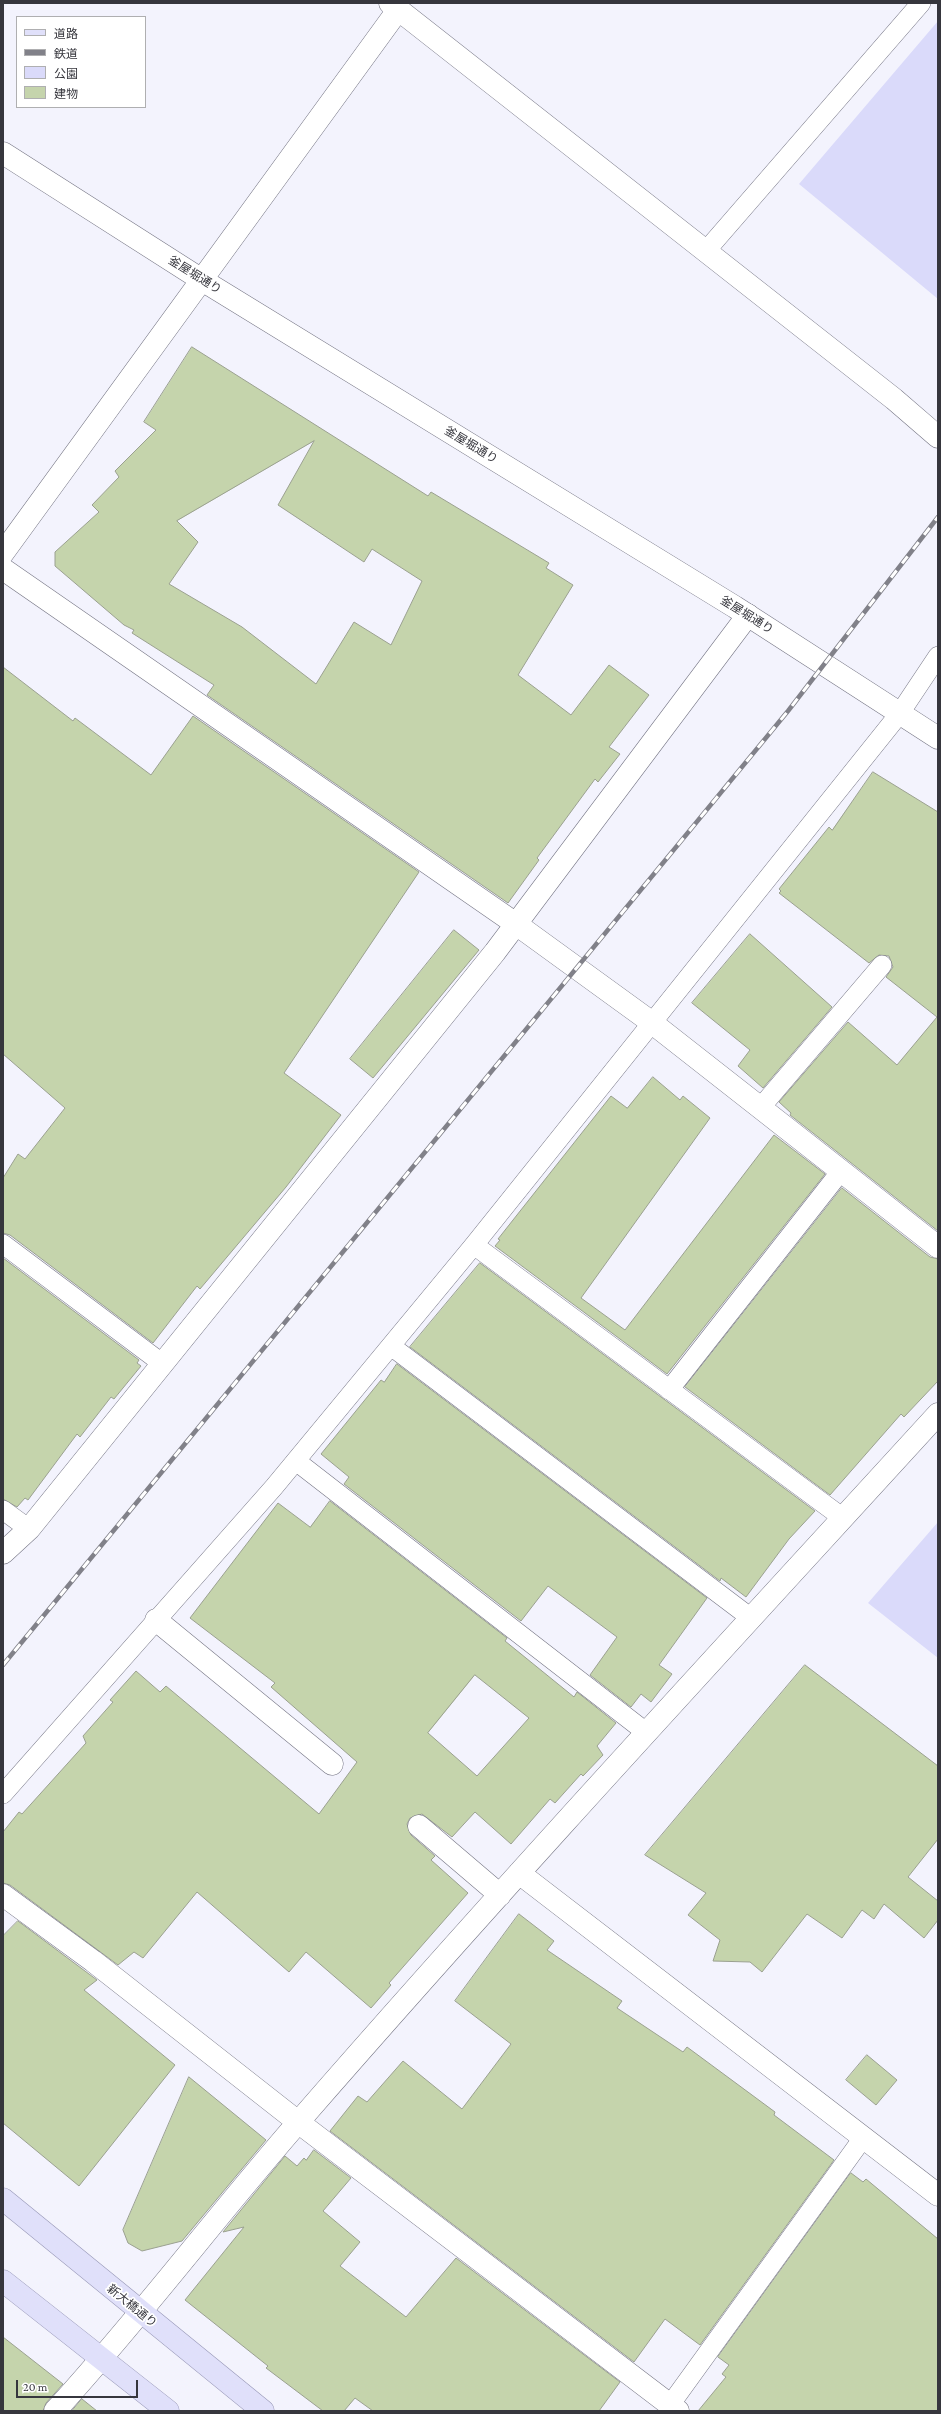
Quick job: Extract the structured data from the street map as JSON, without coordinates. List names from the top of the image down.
{
  "streets": {
    "main road": ["新大橋通り"],
    "street": ["釜屋堀通り"]
  },
  "legend": [
    "道路",
    "鉄道",
    "公園",
    "建物"
  ],
  "scale_bar": "20 m"
}
